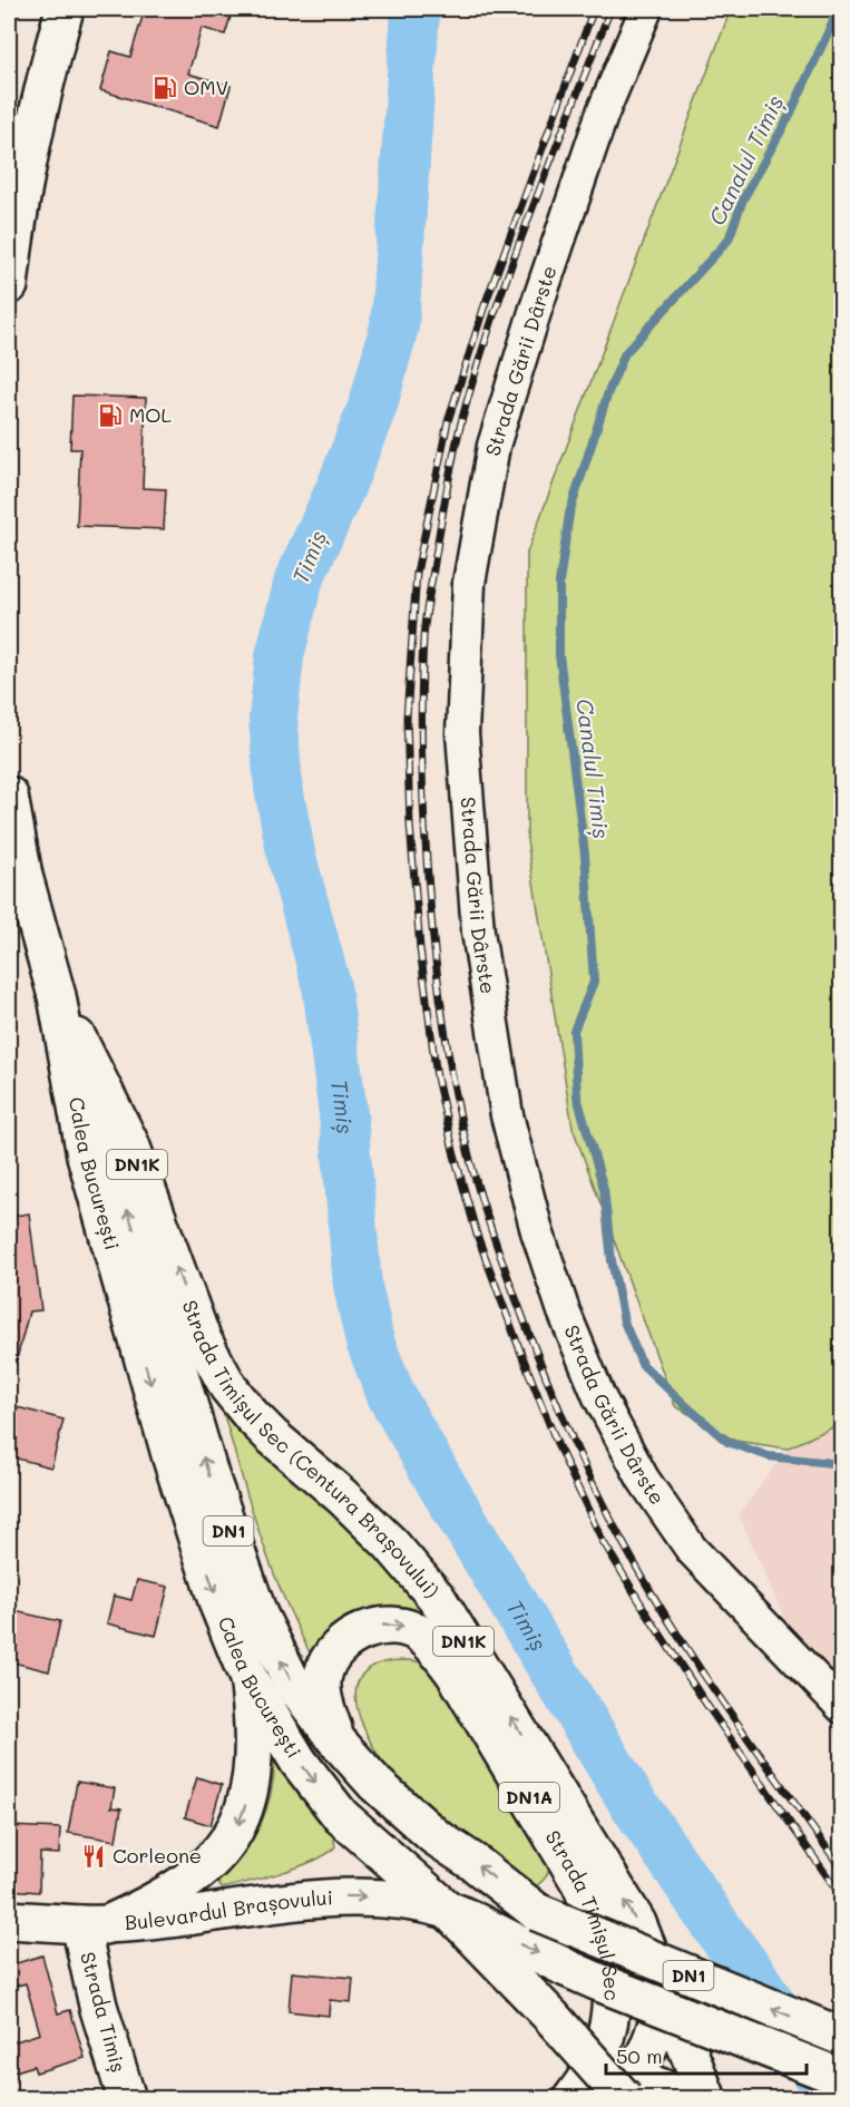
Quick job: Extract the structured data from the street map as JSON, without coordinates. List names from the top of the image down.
{
  "streets": {
    "main road": [
      "DN1K",
      "Calea București",
      "Strada Timișul Sec (Centura Brașovului)",
      "DN1",
      "DN1A",
      "Bulevardul Brașovului",
      "Strada Timișul Sec",
      "Strada Timiș"
    ],
    "street": ["Strada Gării Dârste"]
  },
  "crossings": [
    ["Calea București", "Strada Timișul Sec (Centura Brașovului)"],
    ["Calea București", "Bulevardul Brașovului"],
    ["Calea București", "Strada Timișul Sec"],
    ["Strada Timișul Sec (Centura Brașovului)", "DN1A"],
    ["DN1A", "Strada Timișul Sec"],
    ["Bulevardul Brașovului", "Strada Timiș"]
  ],
  "one_way": ["Strada Timișul Sec (Centura Brașovului)", "Bulevardul Brașovului"],
  "water": ["Canalul Timiș", "Timiș"],
  "places": {
    "fuel station": ["OMV", "MOL"],
    "restaurant": ["Corleone"]
  },
  "scale_bar": "50 m"
}
